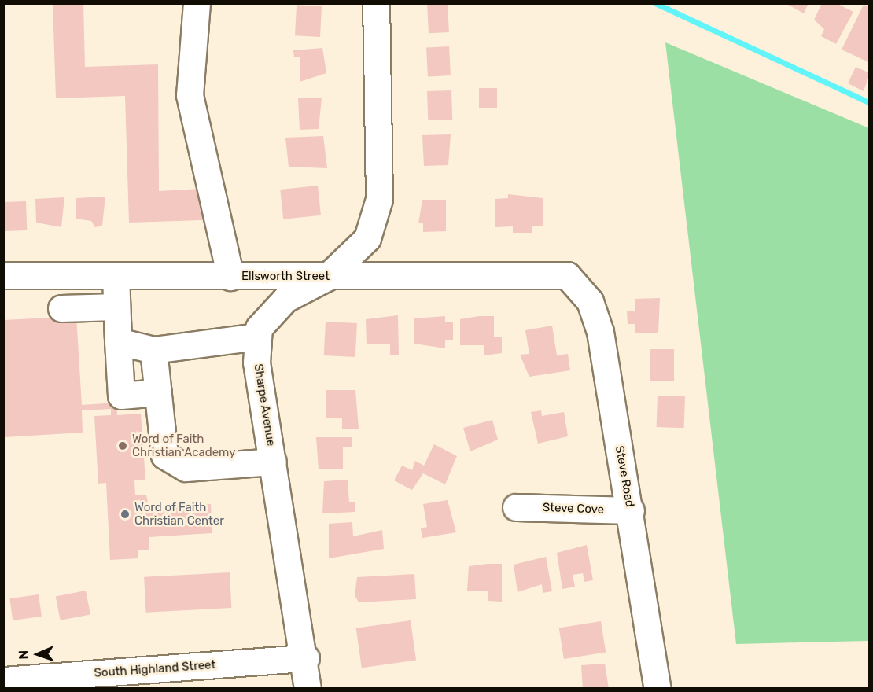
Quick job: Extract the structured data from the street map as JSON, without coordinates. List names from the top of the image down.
{
  "streets": {
    "street": [
      "Ellsworth Street",
      "Sharpe Avenue",
      "Steve Road",
      "Steve Cove",
      "South Highland Street"
    ]
  },
  "crossings": [
    ["Ellsworth Street", "Sharpe Avenue"],
    ["Ellsworth Street", "Steve Road"],
    ["Sharpe Avenue", "South Highland Street"],
    ["Steve Road", "Steve Cove"]
  ],
  "places": ["Word of Faith Christian Academy", "Word of Faith Christian Center"],
  "north": "left"
}
